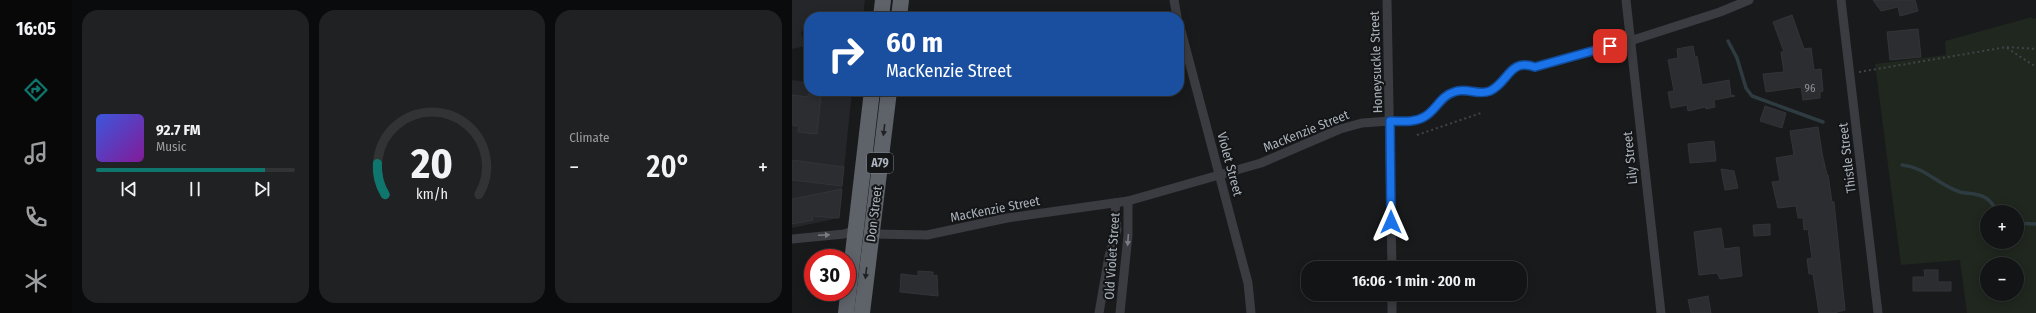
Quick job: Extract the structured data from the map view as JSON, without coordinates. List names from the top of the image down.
{
  "streets": {
    "highway": ["A79", "Don Street"],
    "street": [
      "Honeysuckle Street",
      "MacKenzie Street",
      "Lily Street",
      "Thistle Street",
      "Violet Street",
      "Old Violet Street"
    ]
  },
  "crossings": [
    ["Honeysuckle Street", "MacKenzie Street"],
    ["MacKenzie Street", "Lily Street"],
    ["MacKenzie Street", "Violet Street"],
    ["MacKenzie Street", "Don Street"],
    ["MacKenzie Street", "Old Violet Street"]
  ],
  "house_numbers": ["96"],
  "page": {
    "tabs": "16:05",
    "tile": "Climate",
    "turn": ["60 m", "MacKenzie Street"],
    "song": ["92.7 FM", "Music"],
    "heat": ["−", "20°", "+"],
    "map_buttons": ["+", "−"],
    "limit": "30",
    "trip": "16:06 · 1 min · 200 m",
    "gauge": ["20", "km/h"]
  }
}
